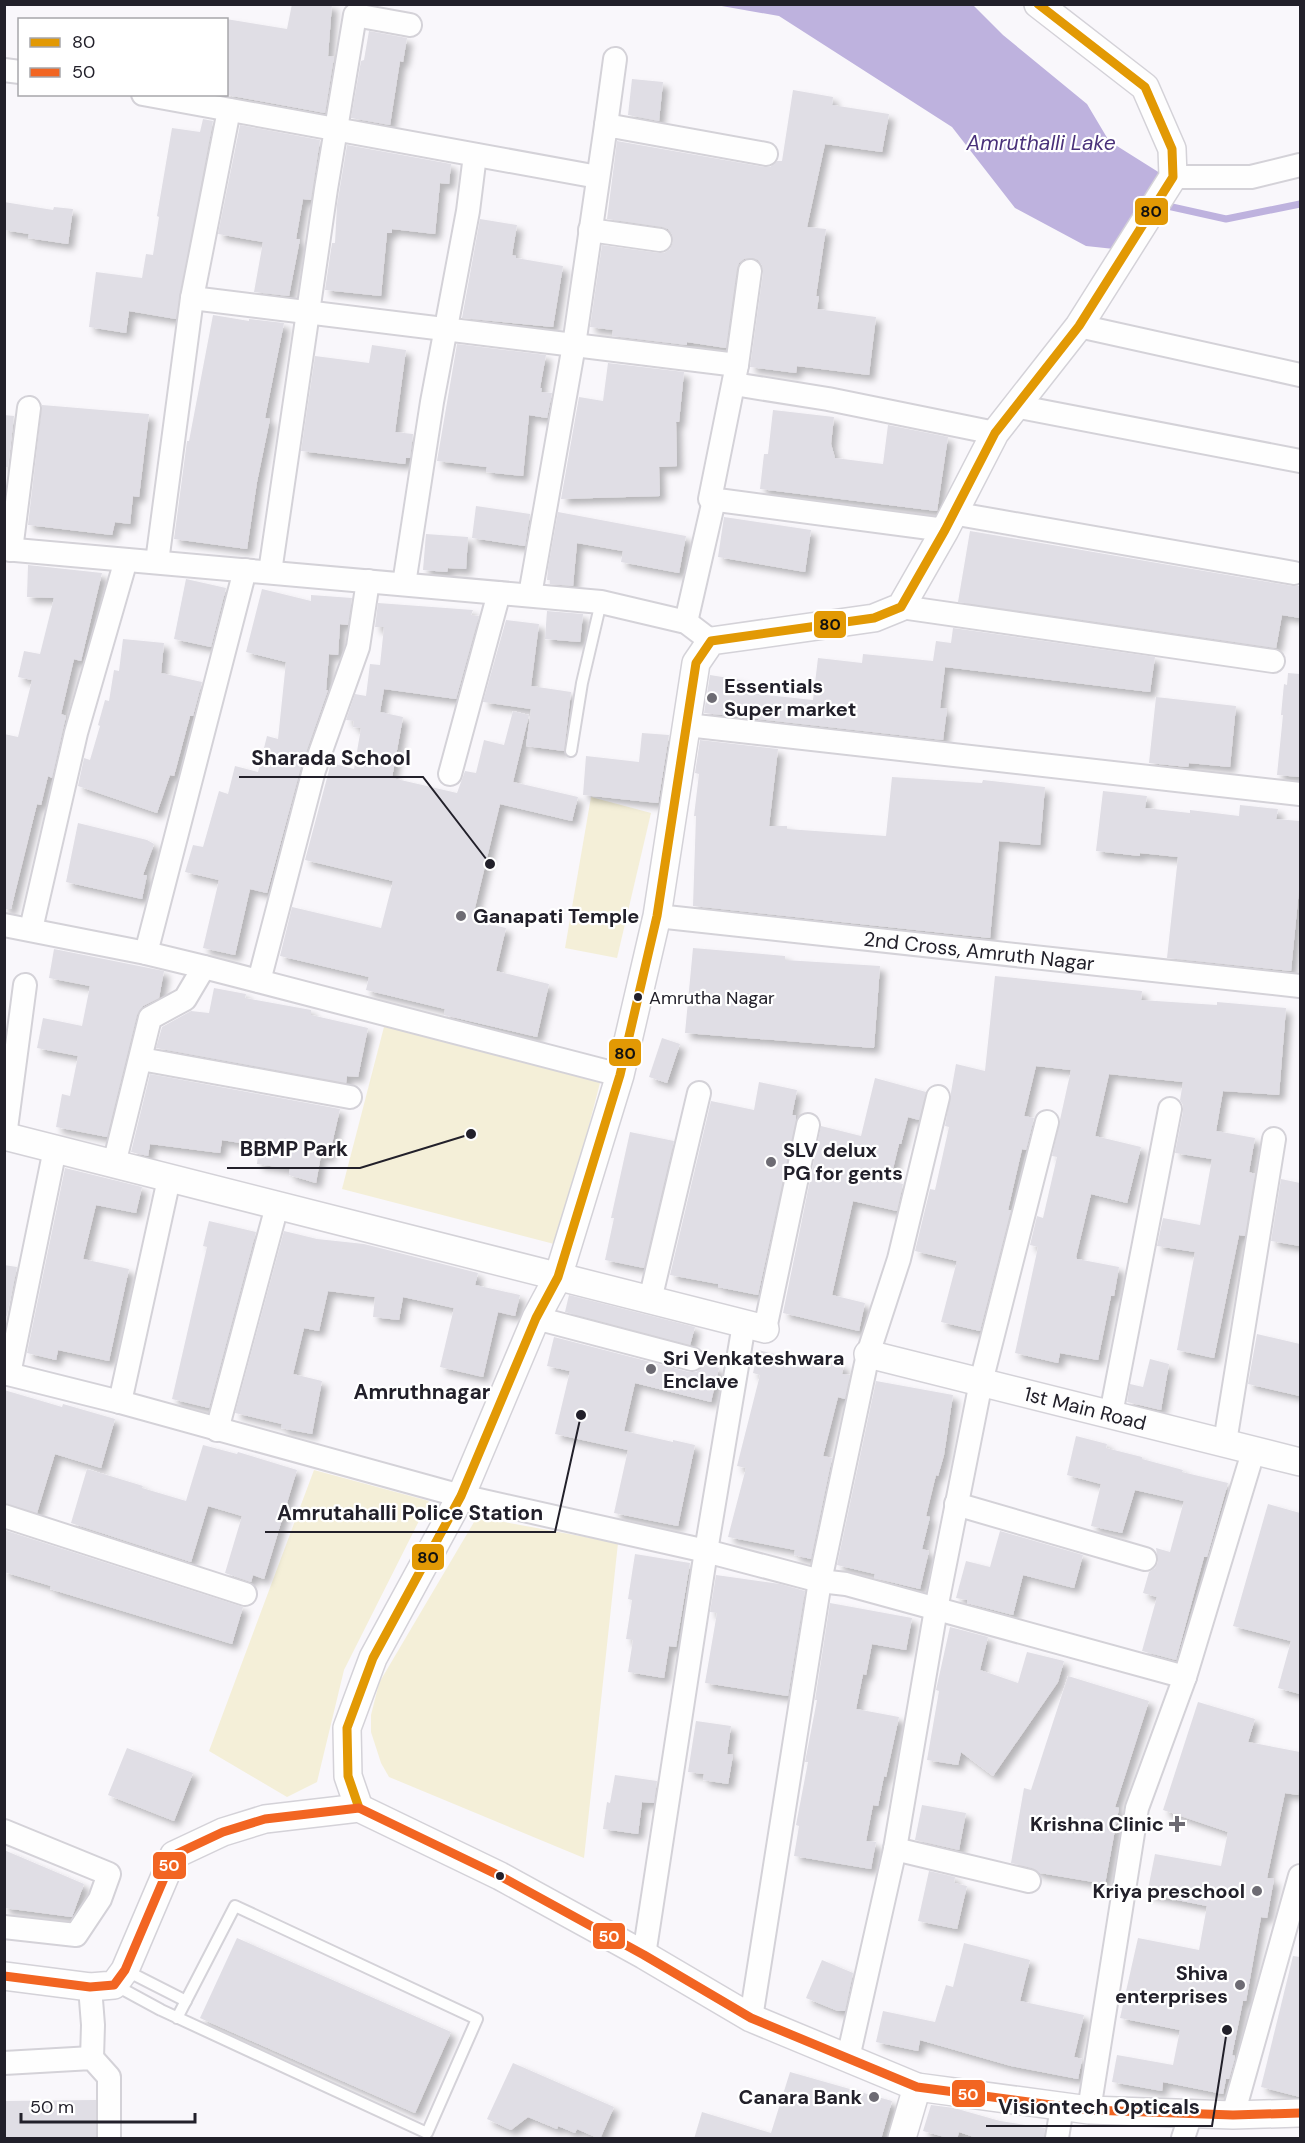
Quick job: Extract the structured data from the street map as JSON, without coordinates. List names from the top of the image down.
{
  "streets": {
    "street": ["2nd Cross, Amruth Nagar", "1st Main Road"]
  },
  "districts": ["Amruthnagar"],
  "water": ["Amruthalli Lake"],
  "places": {
    "other": [
      "Essentials Super market",
      "Sharada School",
      "Ganapati Temple",
      "Amrutha Nagar",
      "BBMP Park",
      "SLV delux PG for gents",
      "Sri Venkateshwara Enclave",
      "Amrutahalli Police Station",
      "Kriya preschool",
      "Shiva enterprises",
      "Visiontech Opticals",
      "Canara Bank"
    ],
    "health": ["Krishna Clinic"]
  },
  "lines": ["transit line 80", "transit line 50"],
  "legend": ["80", "50"],
  "scale_bar": "50 m"
}
